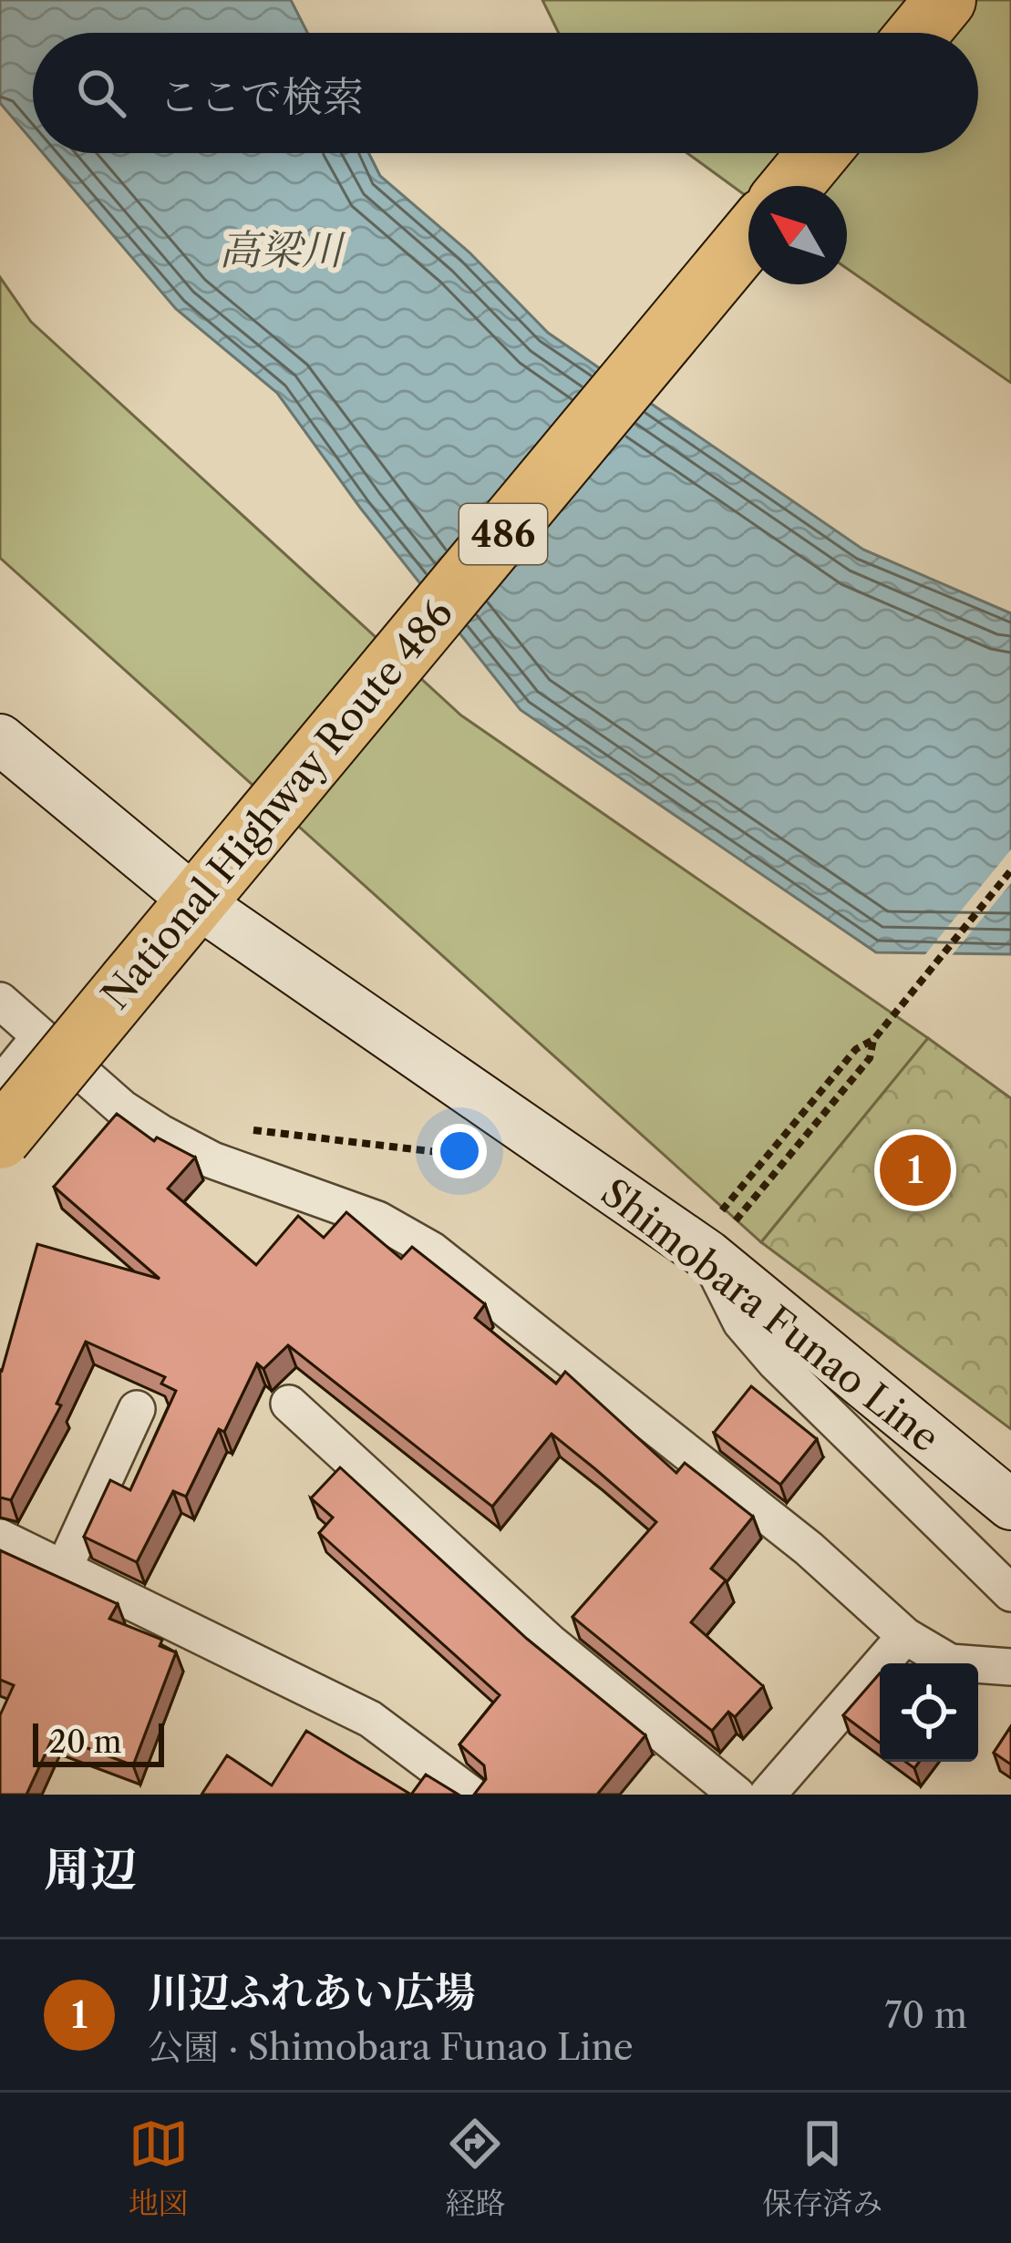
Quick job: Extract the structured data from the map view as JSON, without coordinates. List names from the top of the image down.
{
  "streets": {
    "highway": ["486", "National Highway Route 486"],
    "main road": ["Shimobara Funao Line"]
  },
  "crossings": [
    ["National Highway Route 486", "Shimobara Funao Line"]
  ],
  "water": ["高梁川"],
  "scale_bar": "20 m",
  "north": "top left",
  "page": {
    "search": "ここで検索",
    "pins": "1",
    "scale": "20 m",
    "heading": "周辺",
    "list": [
      {
        "mark": "1",
        "name": "川辺ふれあい広場",
        "note": "公園 · Shimobara Funao Line",
        "value": "70 m"
      }
    ],
    "nav": ["地図", "経路", "保存済み"]
  }
}
